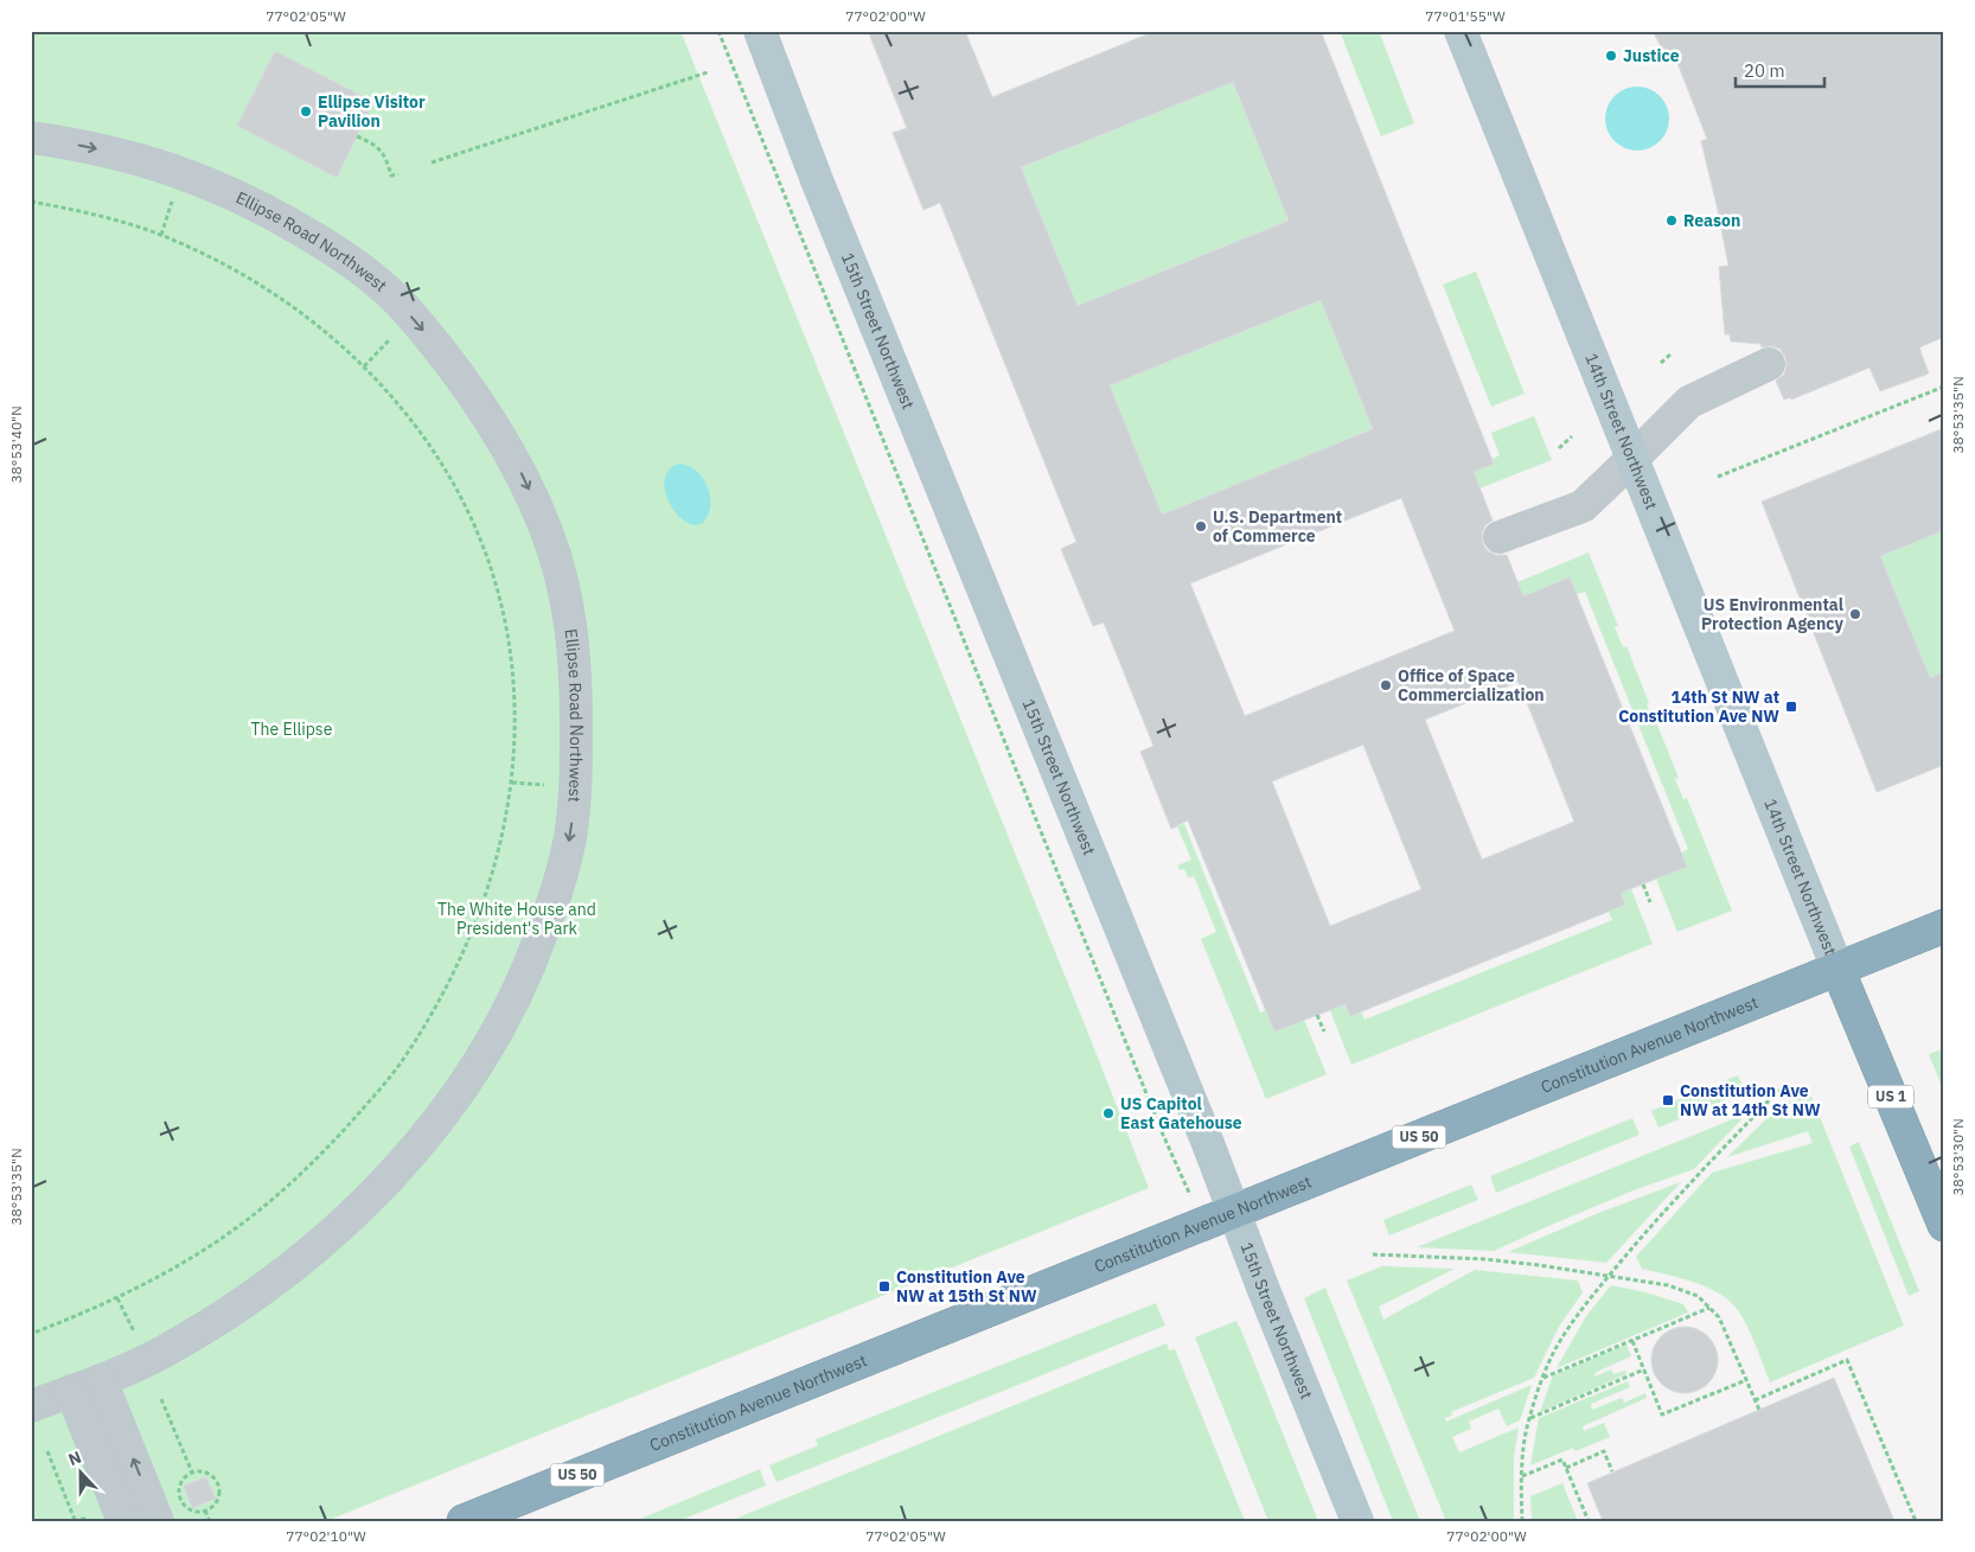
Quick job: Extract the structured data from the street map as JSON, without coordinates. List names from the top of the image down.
{
  "streets": {
    "highway": [
      "14th Street Northwest",
      "Constitution Avenue Northwest",
      "US 1",
      "US 50"
    ],
    "main road": ["15th Street Northwest"],
    "lane": ["Ellipse Road Northwest"]
  },
  "crossings": [
    ["15th Street Northwest", "Constitution Avenue Northwest"],
    ["14th Street Northwest", "Constitution Avenue Northwest"]
  ],
  "parks": ["The Ellipse", "The White House and President's Park"],
  "places": {
    "other": [
      "Justice",
      "Ellipse Visitor Pavilion",
      "Reason",
      "U.S. Department of Commerce",
      "US Environmental Protection Agency",
      "Office of Space Commercialization",
      "US Capitol East Gatehouse"
    ],
    "transit": ["14th St NW at Constitution Ave NW", "Constitution Ave NW at 14th St NW", "Constitution Ave NW at 15th St NW"]
  },
  "scale_bar": "20 m",
  "north": "top",
  "coordinates": [
    "77°02'05\"W",
    "77°02'00\"W",
    "77°01'55\"W",
    "38°53'35\"N",
    "38°53'40\"N",
    "38°53'30\"N",
    "77°02'10\"W"
  ]
}
